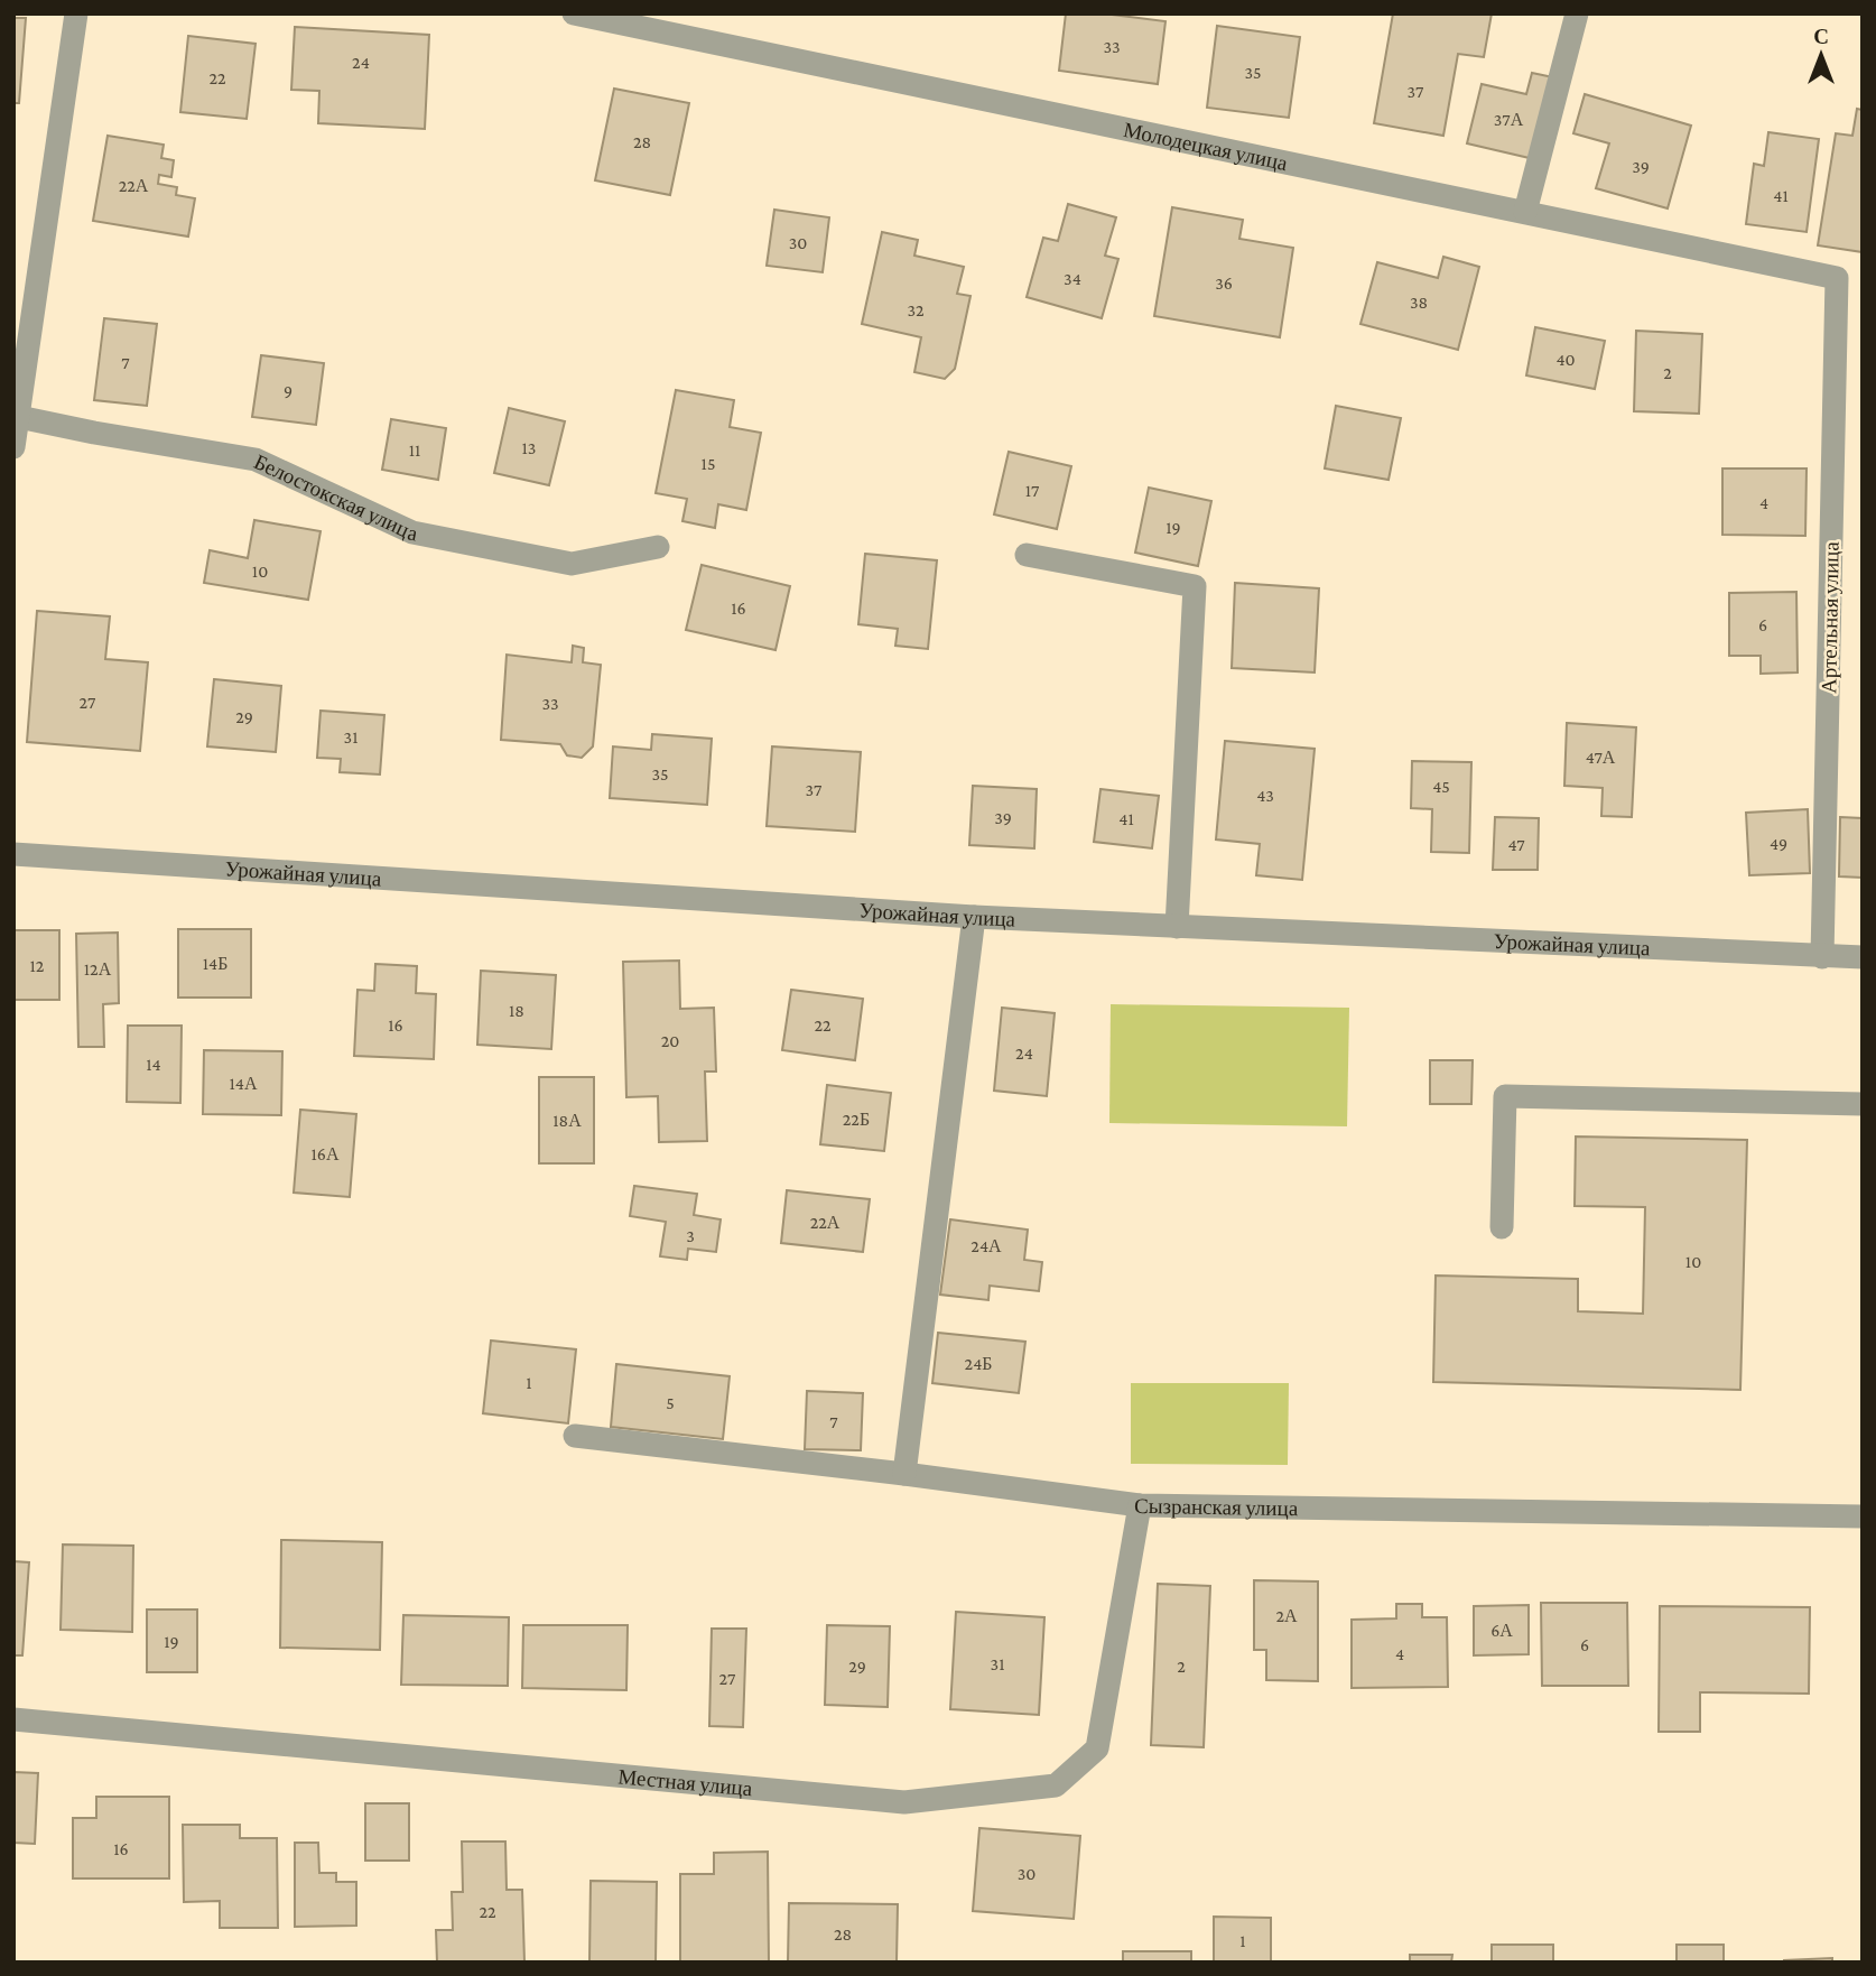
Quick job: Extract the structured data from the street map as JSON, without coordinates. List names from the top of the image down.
{
  "streets": {
    "street": [
      "Молодецкая улица",
      "Белостокская улица",
      "Артельная улица",
      "Урожайная улица",
      "Сызранская улица",
      "Местная улица"
    ]
  },
  "crossings": [
    ["Молодецкая улица", "Артельная улица"],
    ["Артельная улица", "Урожайная улица"],
    ["Сызранская улица", "Местная улица"]
  ],
  "house_numbers": [
    "33",
    "24",
    "35",
    "22",
    "37",
    "37А",
    "28",
    "39",
    "22А",
    "41",
    "30",
    "34",
    "36",
    "38",
    "32",
    "40",
    "7",
    "2",
    "9",
    "13",
    "11",
    "15",
    "17",
    "4",
    "19",
    "10",
    "16",
    "6",
    "27",
    "33",
    "29",
    "31",
    "47А",
    "35",
    "45",
    "37",
    "43",
    "39",
    "41",
    "49",
    "47",
    "14Б",
    "12",
    "12А",
    "18",
    "16",
    "22",
    "20",
    "24",
    "14",
    "14А",
    "22Б",
    "18А",
    "16А",
    "22А",
    "3",
    "24А",
    "10",
    "24Б",
    "1",
    "5",
    "7",
    "2А",
    "6А",
    "19",
    "6",
    "4",
    "31",
    "29",
    "2",
    "27",
    "16",
    "30",
    "22",
    "28",
    "1"
  ],
  "north": "top"
}
